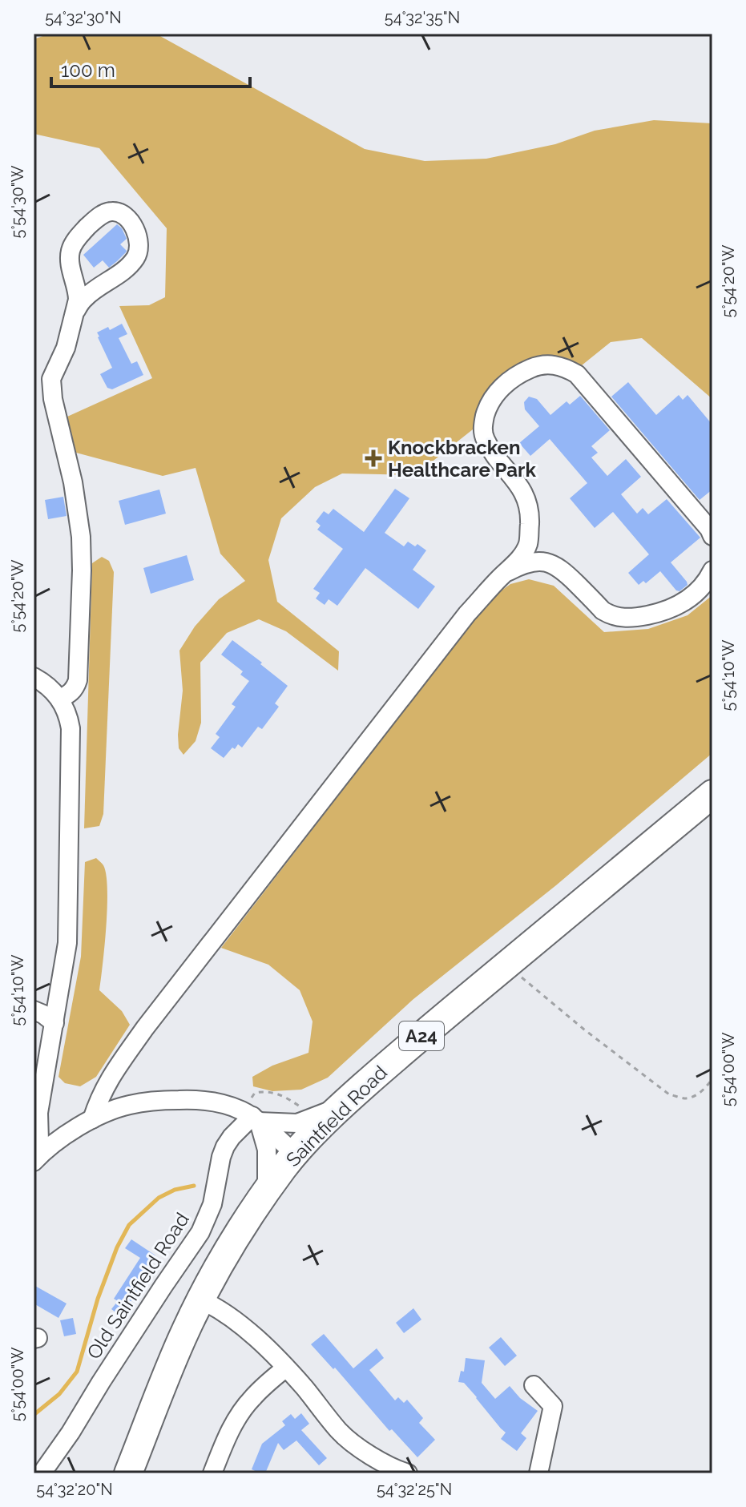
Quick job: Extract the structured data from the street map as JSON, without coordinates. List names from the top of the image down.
{
  "streets": {
    "highway": ["A24", "Saintfield Road"],
    "street": ["Old Saintfield Road"]
  },
  "places": {
    "health": ["Knockbracken Healthcare Park"]
  },
  "scale_bar": "100 m",
  "coordinates": [
    "54°32'30\"N",
    "54°32'35\"N",
    "5°54'30\"W",
    "5°54'20\"W",
    "5°54'10\"W",
    "5°54'00\"W",
    "54°32'20\"N",
    "54°32'25\"N"
  ]
}
